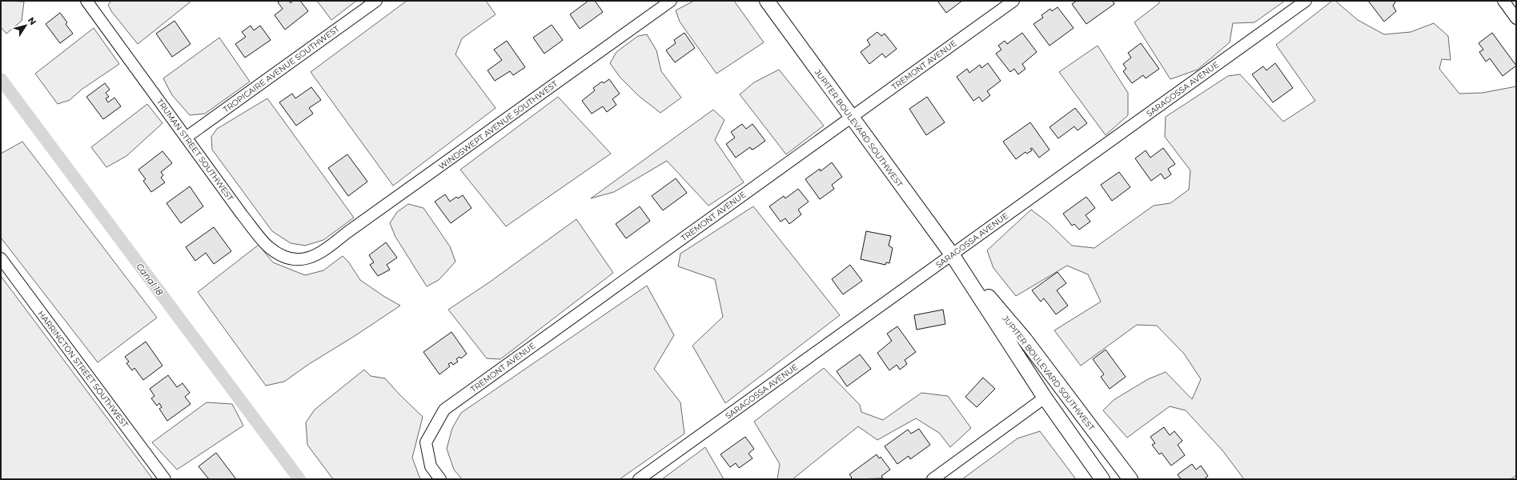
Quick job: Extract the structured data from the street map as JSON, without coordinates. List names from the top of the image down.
{
  "streets": {
    "street": [
      "TREMONT AVENUE",
      "TROPICAIRE AVENUE SOUTHWEST",
      "SARAGOSSA AVENUE",
      "WINDSWEPT AVENUE SOUTHWEST",
      "JUPITER BOULEVARD SOUTHWEST",
      "TRUMAN STREET SOUTHWEST",
      "HARRINGTON STREET SOUTHWEST"
    ]
  },
  "crossings": [
    ["TREMONT AVENUE", "JUPITER BOULEVARD SOUTHWEST"],
    ["TROPICAIRE AVENUE SOUTHWEST", "TRUMAN STREET SOUTHWEST"],
    ["SARAGOSSA AVENUE", "JUPITER BOULEVARD SOUTHWEST"],
    ["WINDSWEPT AVENUE SOUTHWEST", "TRUMAN STREET SOUTHWEST"]
  ],
  "water": ["Canal 18"],
  "north": "top right"
}
